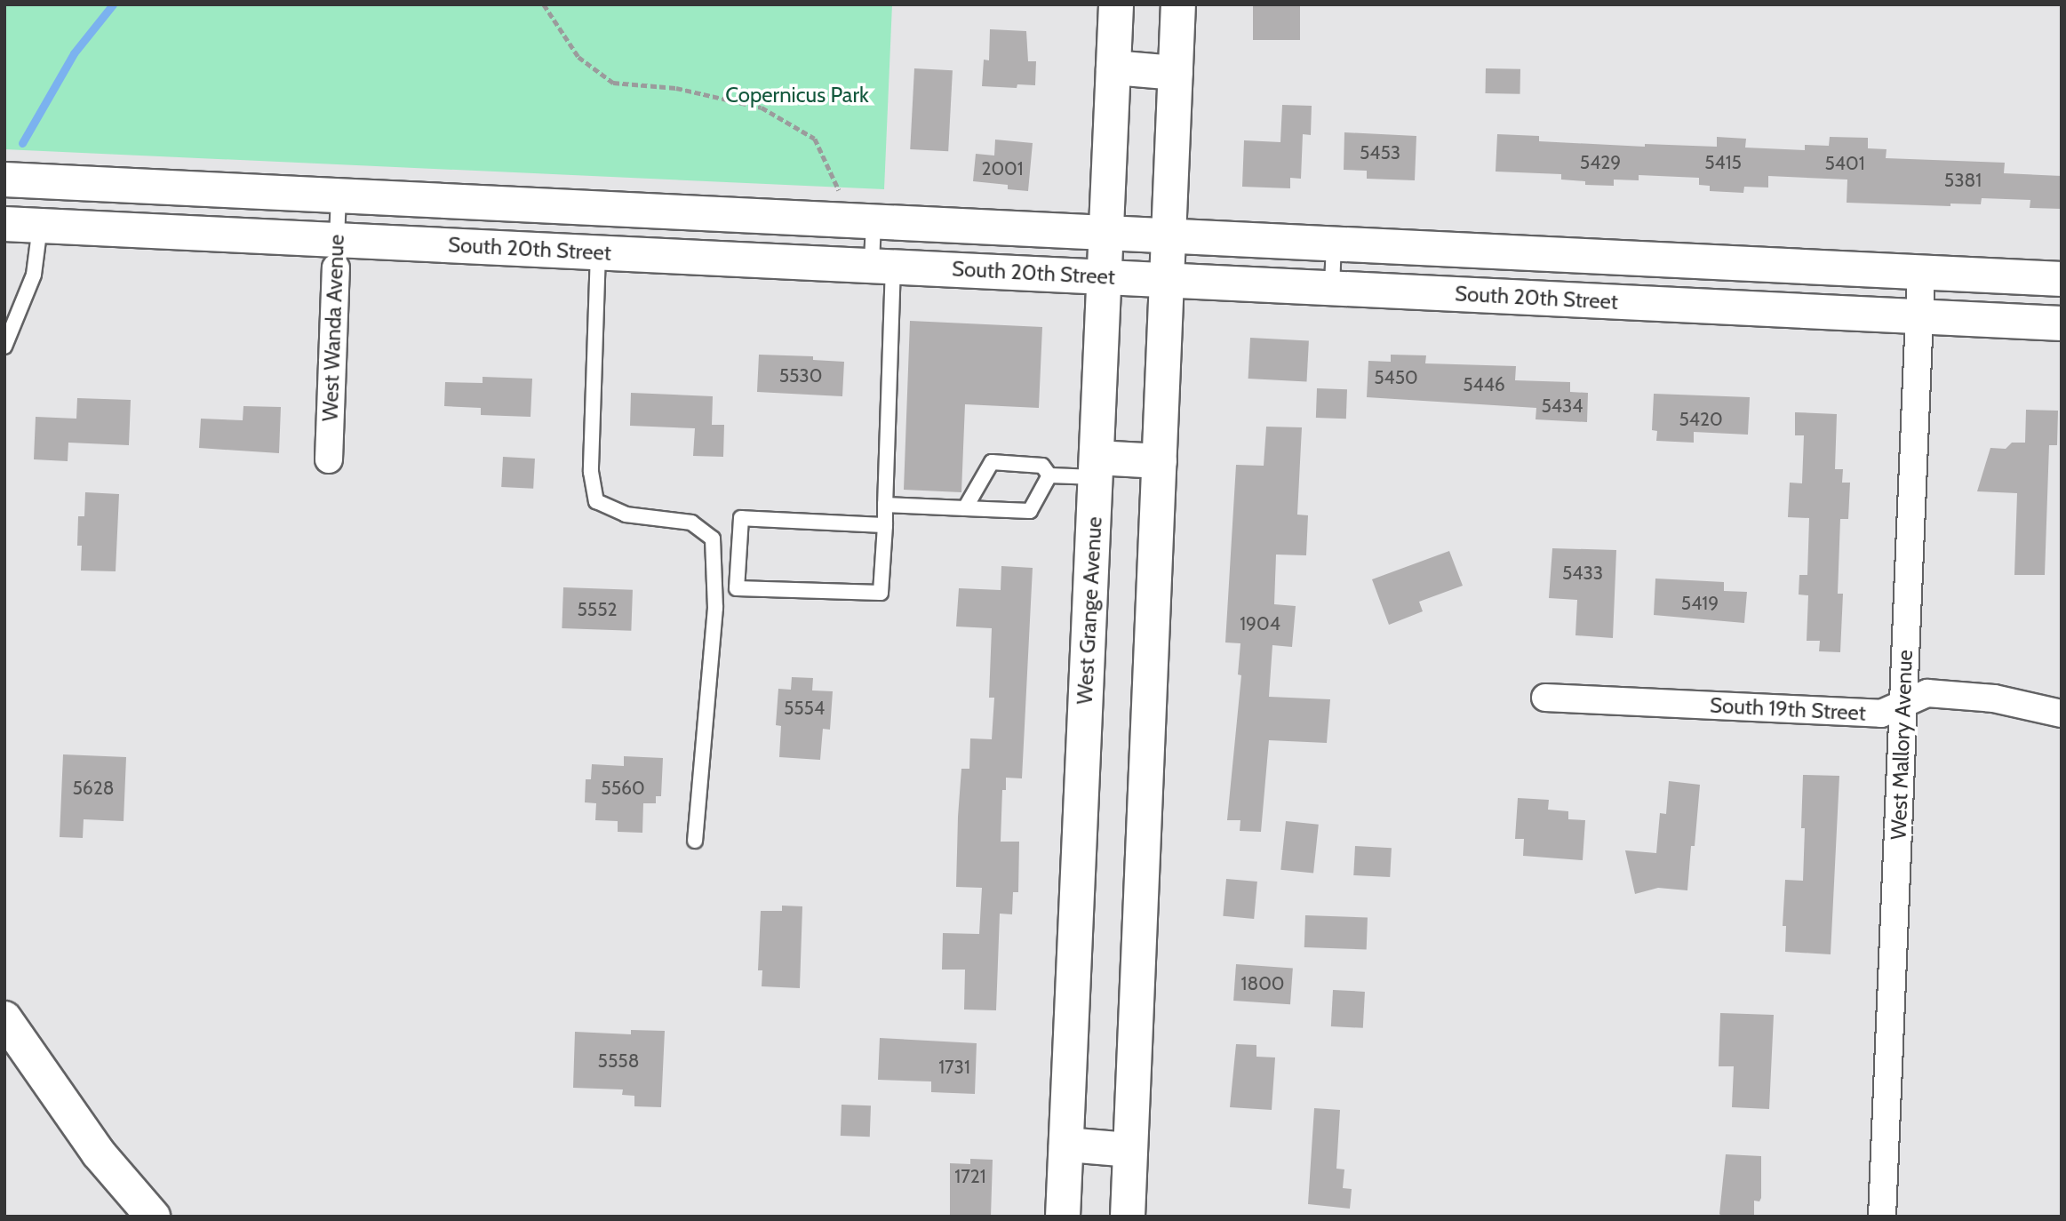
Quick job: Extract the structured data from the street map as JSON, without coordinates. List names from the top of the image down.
{
  "streets": {
    "main road": ["South 20th Street", "West Grange Avenue"],
    "street": ["West Wanda Avenue", "South 19th Street", "West Mallory Avenue"]
  },
  "crossings": [
    ["South 20th Street", "West Wanda Avenue"],
    ["South 20th Street", "West Grange Avenue"],
    ["South 20th Street", "West Mallory Avenue"],
    ["South 19th Street", "West Mallory Avenue"]
  ],
  "parks": ["Copernicus Park"],
  "house_numbers": [
    "5453",
    "5429",
    "5415",
    "5401",
    "2001",
    "5381",
    "5530",
    "5450",
    "5446",
    "5434",
    "5420",
    "5433",
    "5419",
    "5552",
    "1904",
    "5554",
    "5628",
    "5560",
    "1800",
    "5558",
    "1731",
    "1721"
  ]
}
